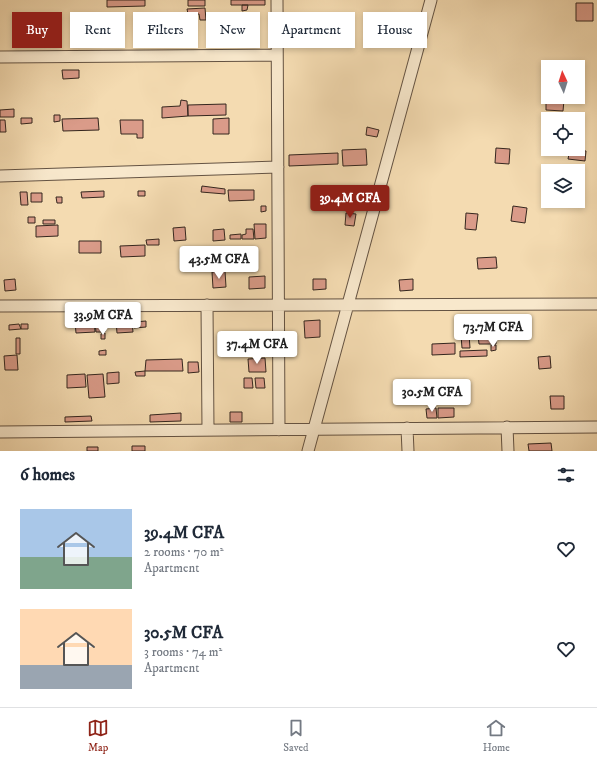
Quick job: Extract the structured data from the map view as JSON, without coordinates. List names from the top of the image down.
{
  "north": "top",
  "page": {
    "chip": [
      "Buy",
      "Rent",
      "Filters",
      "New",
      "Apartment",
      "House"
    ],
    "price": [
      "39.4M CFA",
      "43.5M CFA",
      "33.9M CFA",
      "73.7M CFA",
      "37.4M CFA",
      "30.5M CFA"
    ],
    "heading": "6 homes",
    "list": [
      {
        "name": "39.4M CFA",
        "note": "2 rooms · 70 m² · Apartment"
      },
      {
        "name": "30.5M CFA",
        "note": "3 rooms · 74 m² · Apartment"
      }
    ],
    "tabs": ["Map", "Saved", "Home"]
  }
}
